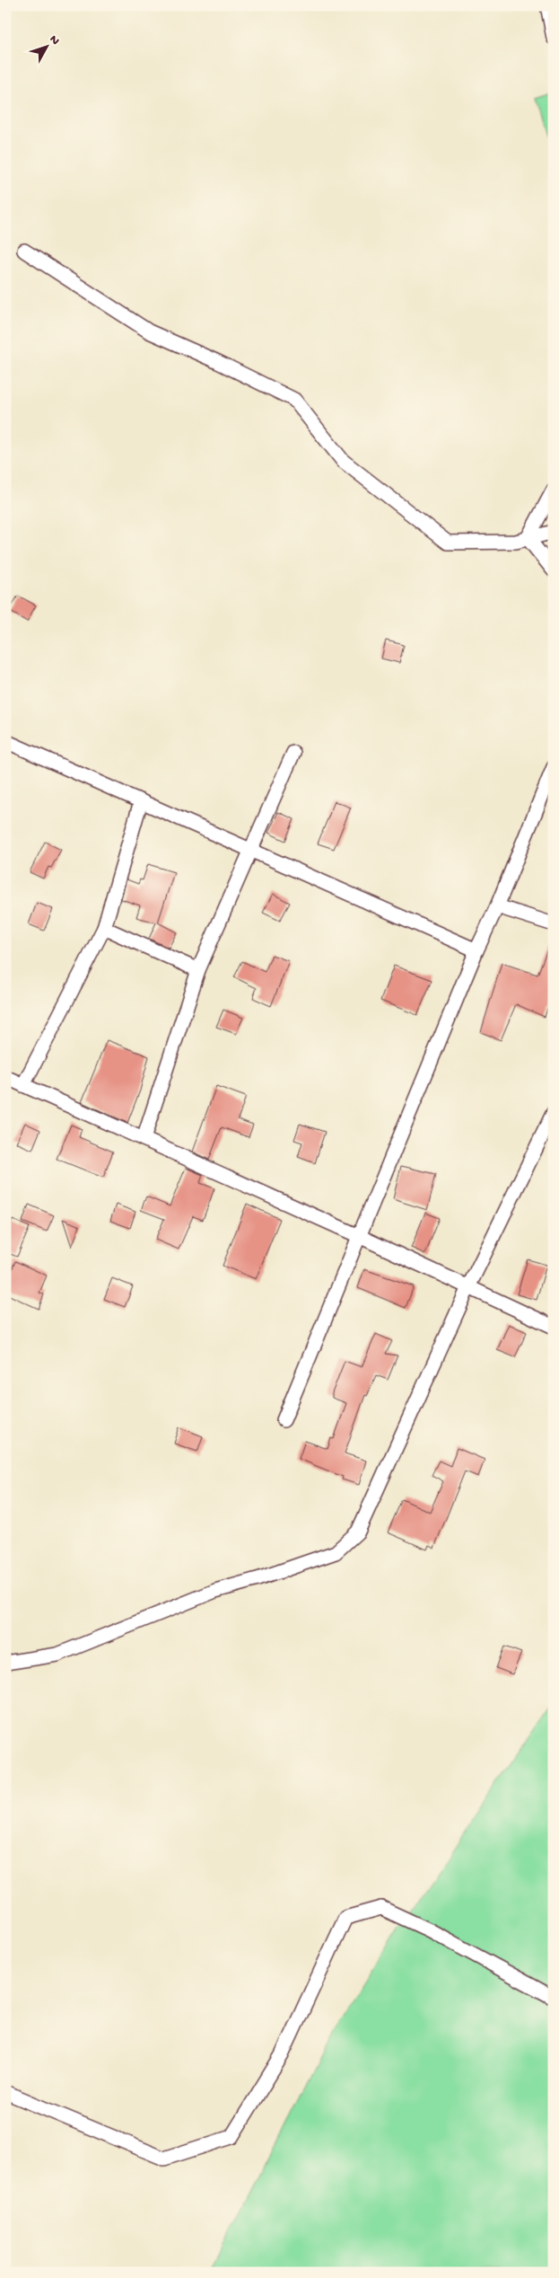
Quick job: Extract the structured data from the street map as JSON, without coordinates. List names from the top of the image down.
{
  "north": "top right"
}
